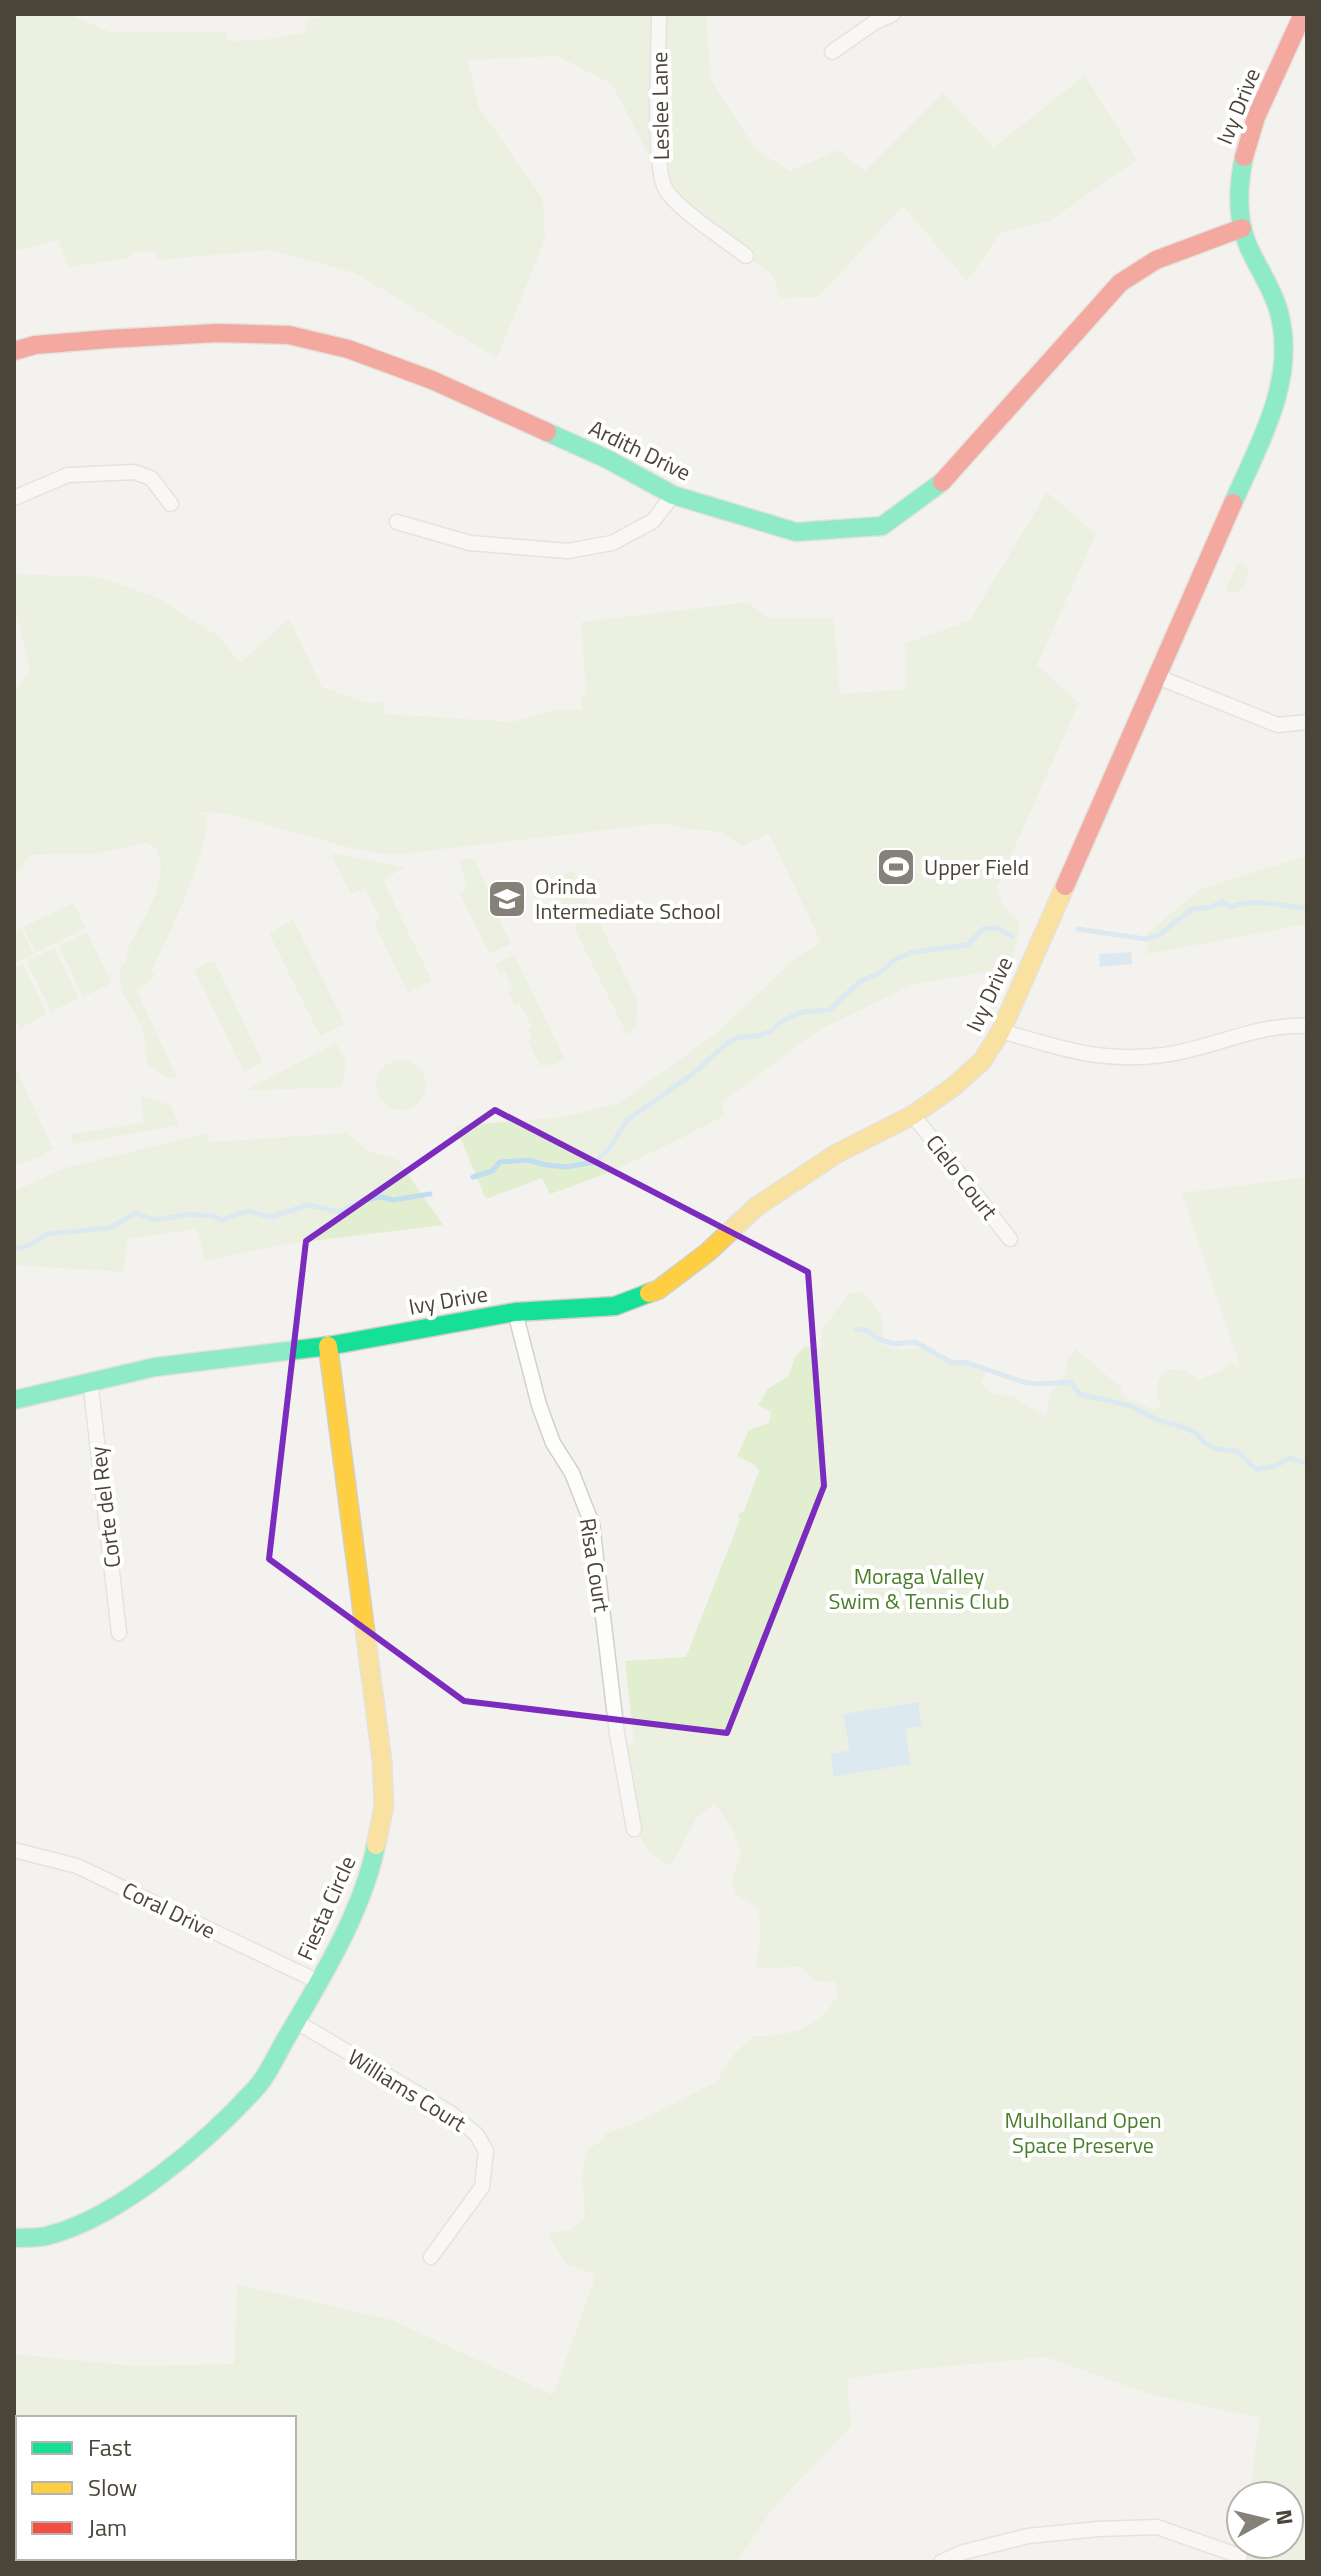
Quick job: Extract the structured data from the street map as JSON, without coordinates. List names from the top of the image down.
{
  "streets": {
    "street": [
      "Leslee Lane",
      "Ivy Drive",
      "Ardith Drive",
      "Cielo Court",
      "Corte del Rey",
      "Risa Court",
      "Fiesta Circle",
      "Coral Drive",
      "Williams Court"
    ]
  },
  "crossings": [
    ["Ivy Drive", "Ardith Drive"],
    ["Ivy Drive", "Cielo Court"],
    ["Ivy Drive", "Corte del Rey"],
    ["Ivy Drive", "Risa Court"],
    ["Ivy Drive", "Fiesta Circle"],
    ["Fiesta Circle", "Coral Drive"],
    ["Fiesta Circle", "Williams Court"]
  ],
  "parks": ["Moraga Valley Swim & Tennis Club", "Mulholland Open Space Preserve"],
  "places": {
    "sports": ["Upper Field"],
    "school or university": ["Orinda Intermediate School"]
  },
  "legend": ["Fast", "Slow", "Jam"],
  "north": "right"
}
